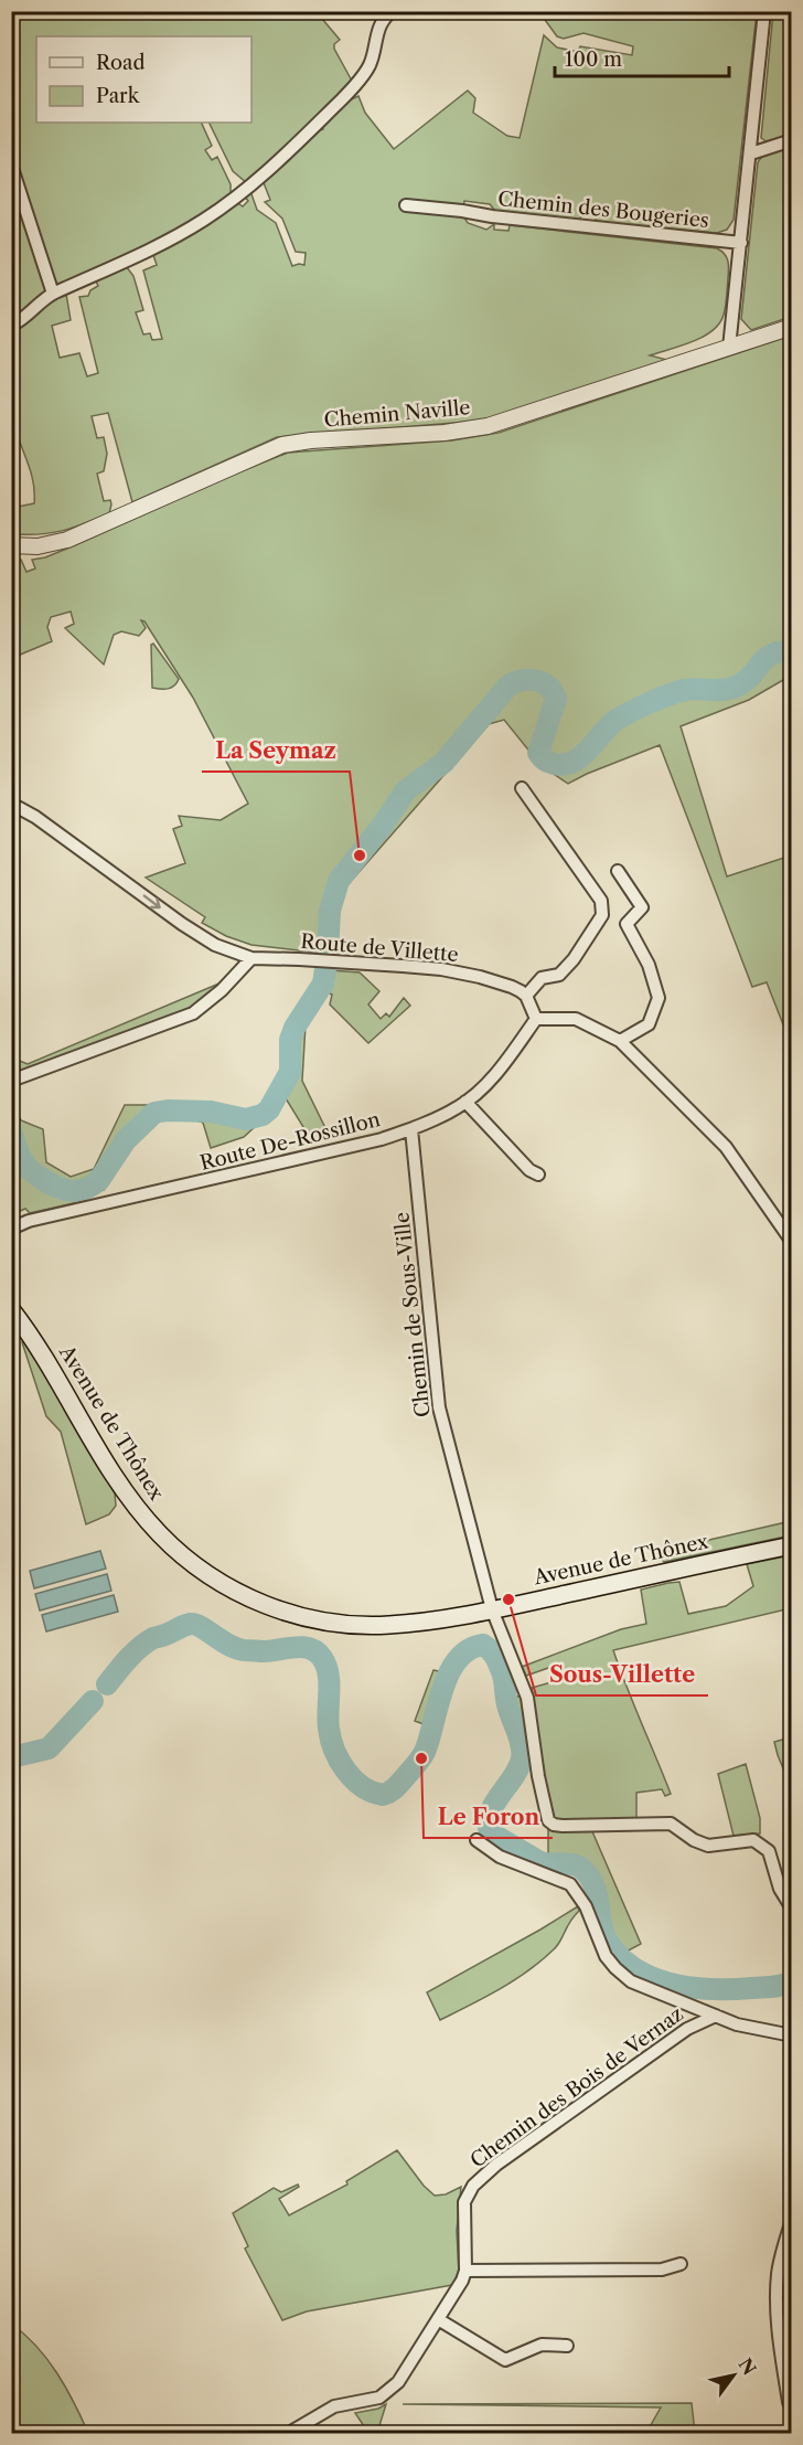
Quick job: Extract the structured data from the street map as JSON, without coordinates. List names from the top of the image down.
{
  "streets": {
    "main road": ["Avenue de Thônex"],
    "street": [
      "Chemin des Bougeries",
      "Chemin Naville",
      "Route de Villette",
      "Route De-Rossillon",
      "Chemin de Sous-Ville",
      "Chemin des Bois de Vernaz"
    ]
  },
  "crossings": [
    ["Route De-Rossillon", "Chemin de Sous-Ville"],
    ["Chemin de Sous-Ville", "Avenue de Thônex"]
  ],
  "one_way": ["Route de Villette"],
  "places": ["La Seymaz", "Sous-Villette", "Le Foron"],
  "legend": ["Road", "Park"],
  "scale_bar": "100 m",
  "north": "top right"
}
